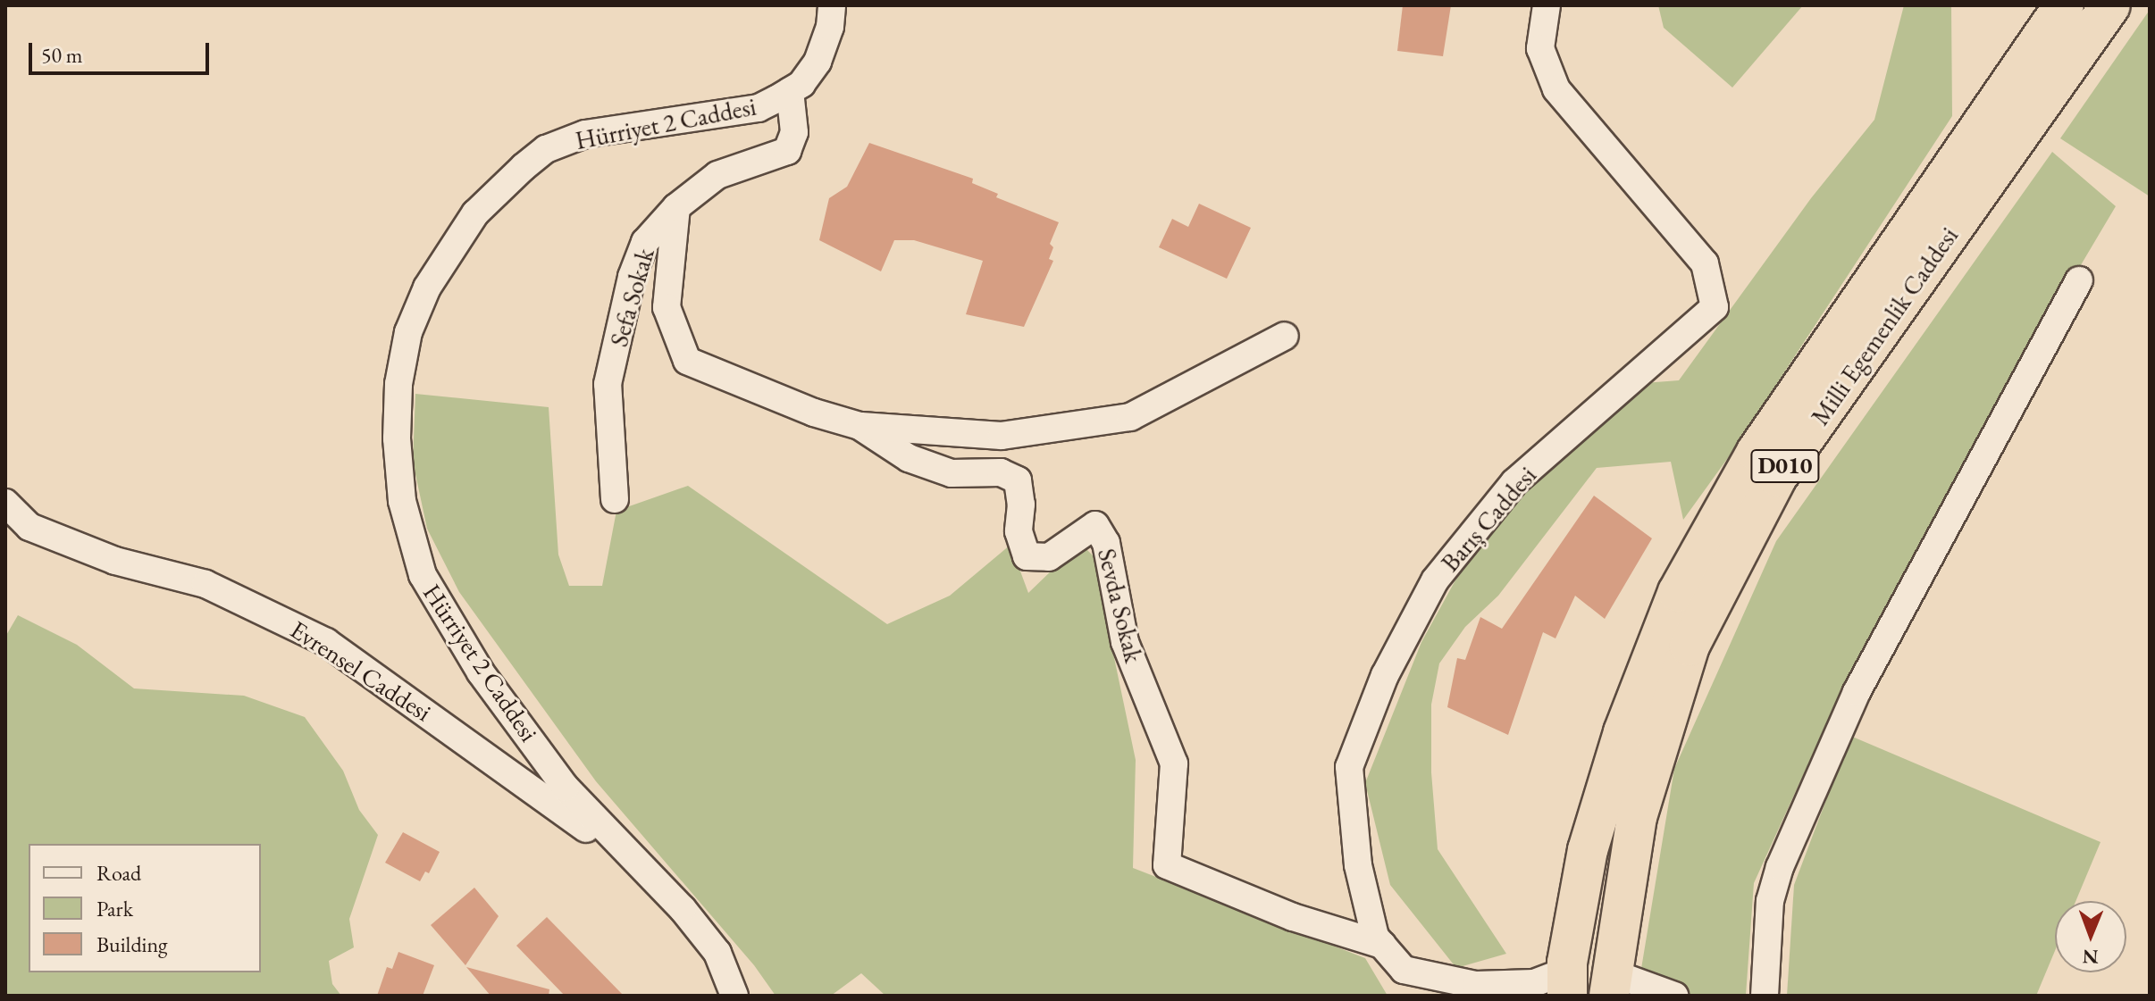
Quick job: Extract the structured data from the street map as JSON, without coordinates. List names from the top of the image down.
{
  "streets": {
    "highway": ["Milli Egemenlik Caddesi", "D010"],
    "street": [
      "Hürriyet 2 Caddesi",
      "Sefa Sokak",
      "Barış Caddesi",
      "Sevda Sokak",
      "Evrensel Caddesi"
    ]
  },
  "crossings": [
    ["Hürriyet 2 Caddesi", "Sefa Sokak"],
    ["Hürriyet 2 Caddesi", "Evrensel Caddesi"],
    ["Sefa Sokak", "Sevda Sokak"],
    ["Milli Egemenlik Caddesi", "Barış Caddesi"],
    ["Barış Caddesi", "Sevda Sokak"]
  ],
  "legend": ["Road", "Park", "Building"],
  "scale_bar": "50 m",
  "north": "bottom"
}
